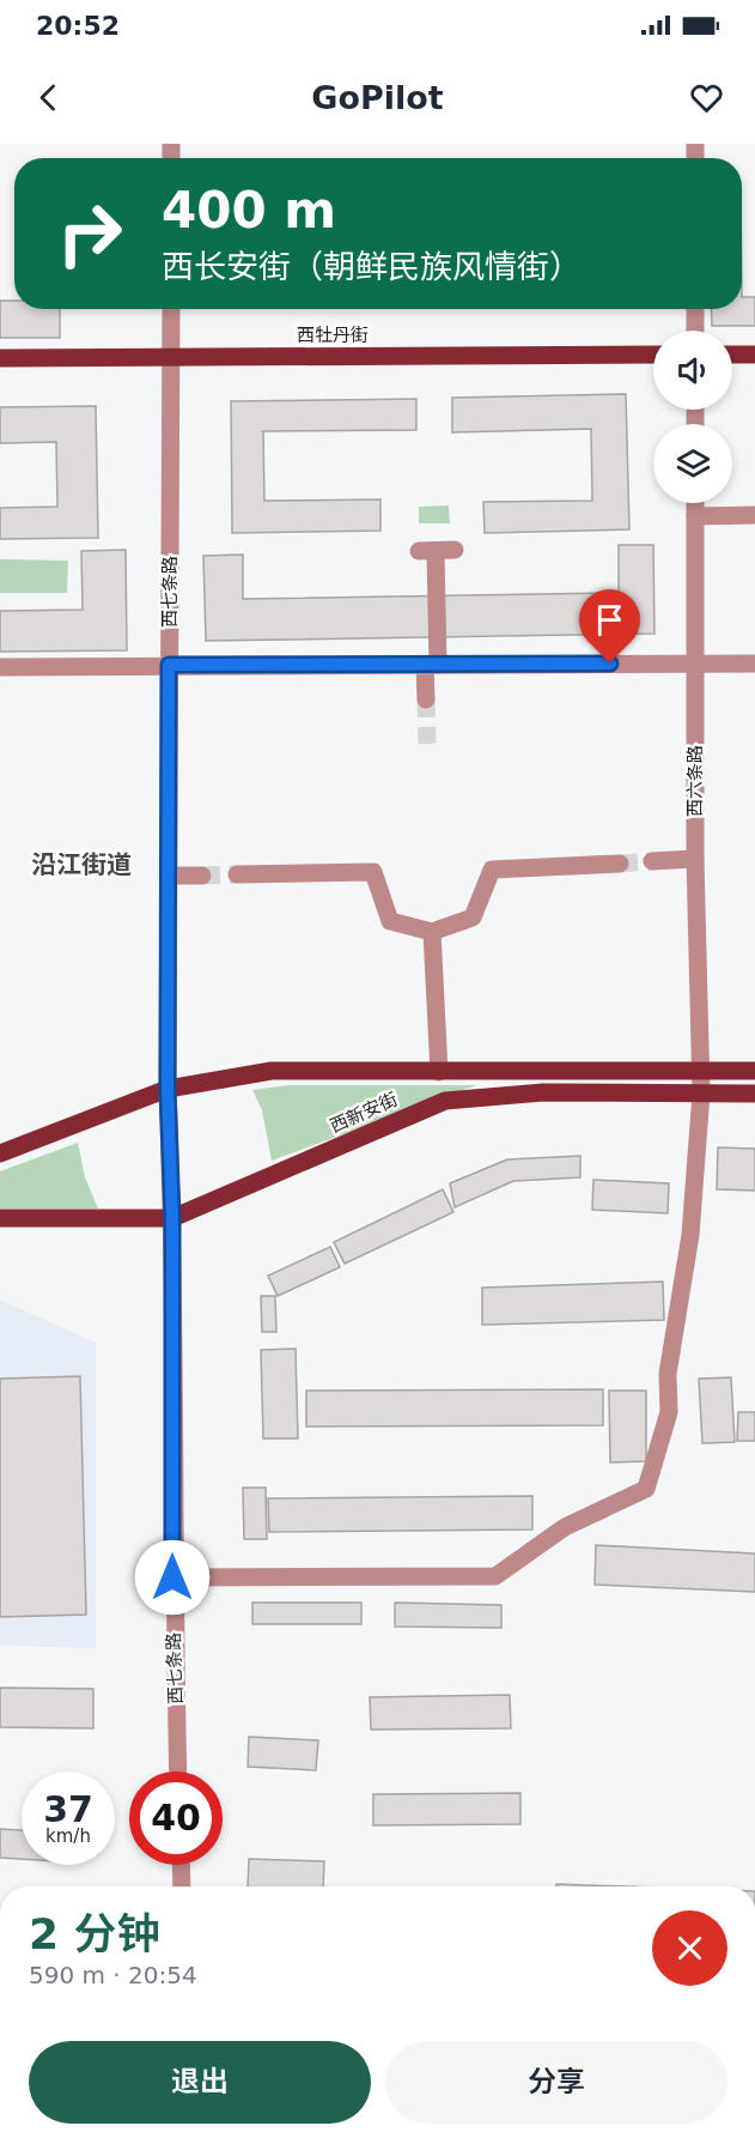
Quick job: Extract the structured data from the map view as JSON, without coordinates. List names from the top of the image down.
{
  "streets": {
    "main road": ["西牡丹街", "西新安街"],
    "street": ["西七条路", "西六条路"]
  },
  "crossings": [
    ["西牡丹街", "西七条路"],
    ["西七条路", "西六条路"],
    ["西七条路", "西新安街"],
    ["西六条路", "西新安街"]
  ],
  "districts": ["沿江街道"],
  "page": {
    "status": "20:52",
    "header": "GoPilot",
    "turn": ["400 m", "西长安街（朝鲜民族风情街）"],
    "speed": "37 km/h",
    "limit": "40",
    "heading": ["2 分钟", "590 m · 20:54"],
    "buttons": ["退出", "分享"]
  }
}
